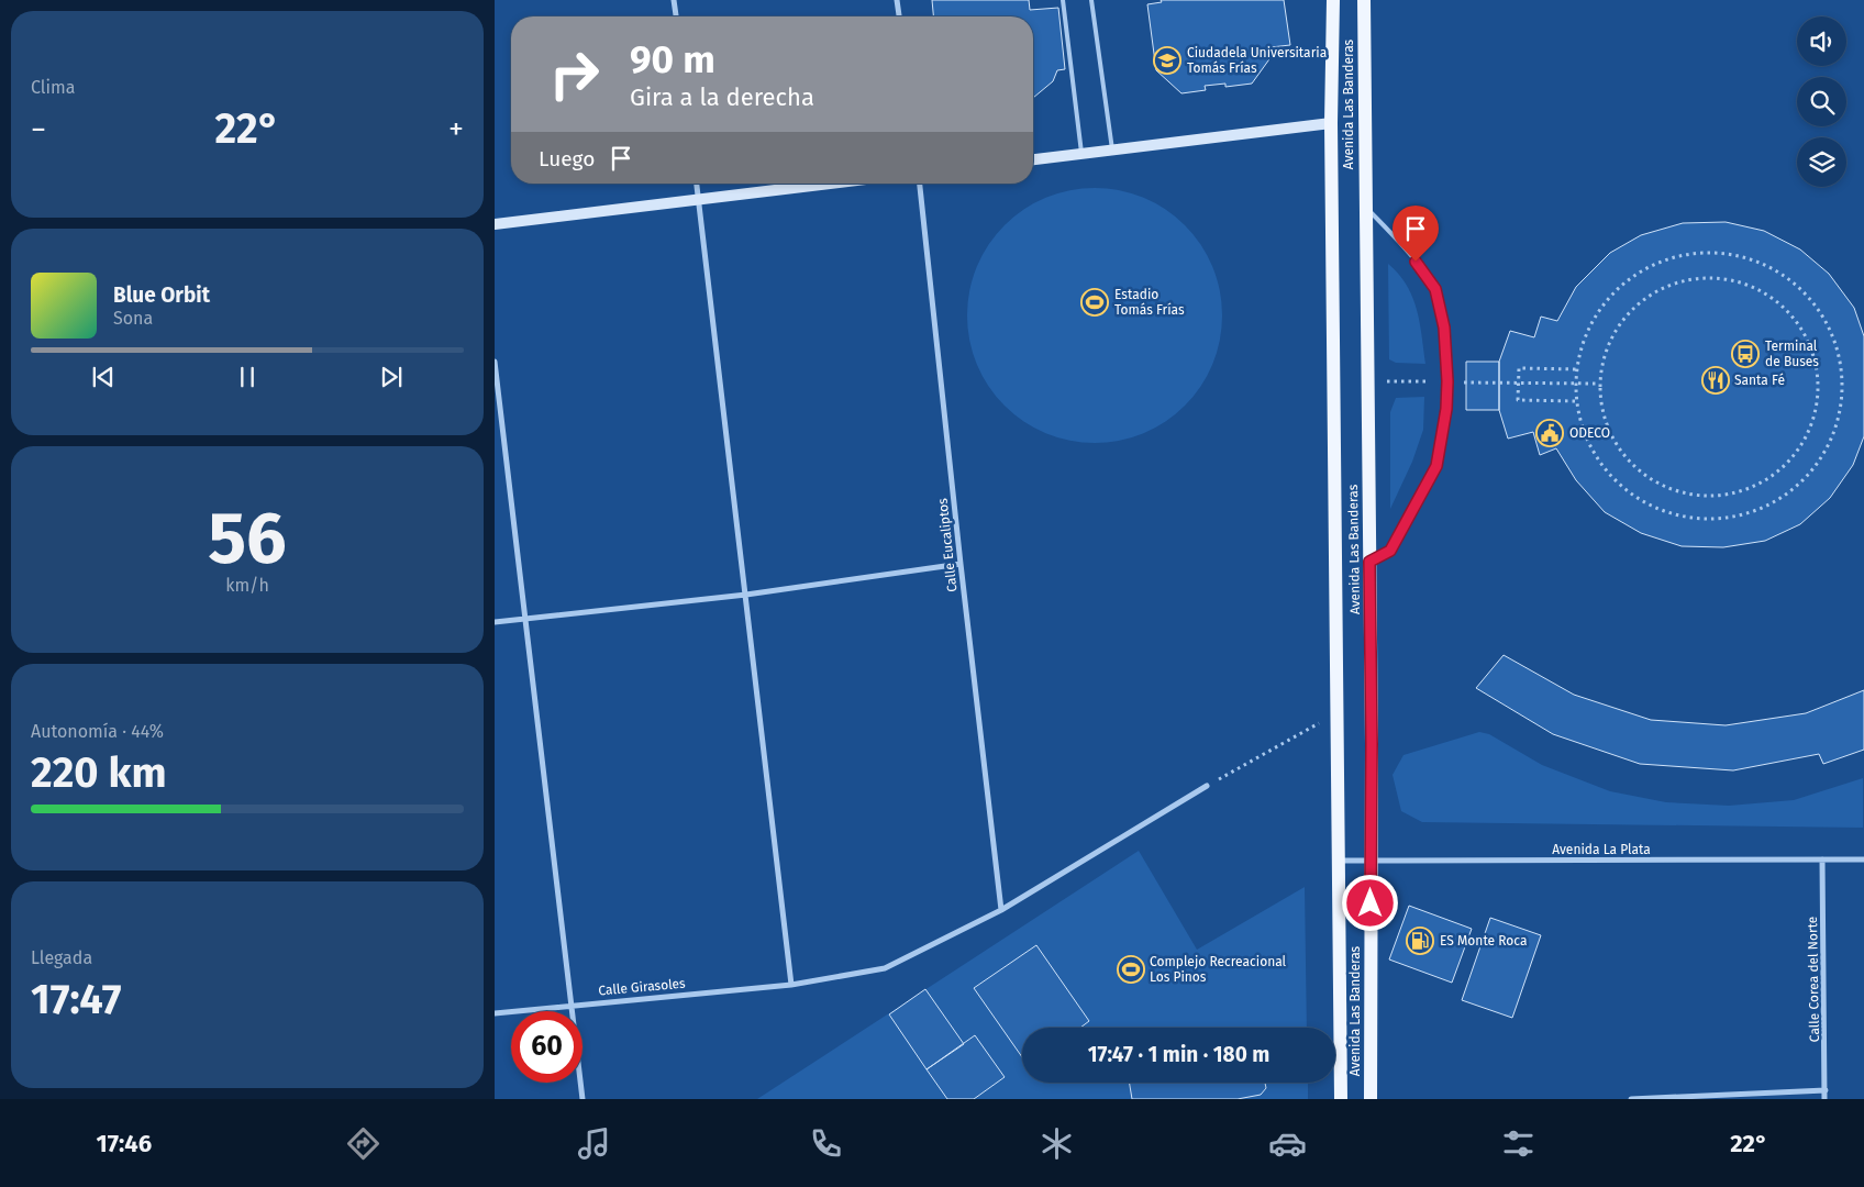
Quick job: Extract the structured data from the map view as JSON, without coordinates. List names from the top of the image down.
{
  "streets": {
    "main road": ["Avenida Las Banderas"],
    "street": [
      "Calle Eucaliptos",
      "Avenida La Plata",
      "Calle Corea del Norte",
      "Calle Girasoles"
    ]
  },
  "crossings": [
    ["Avenida Las Banderas", "Avenida La Plata"],
    ["Calle Eucaliptos", "Calle Girasoles"],
    ["Avenida La Plata", "Calle Corea del Norte"]
  ],
  "places": {
    "school or university": ["Ciudadela Universitaria Tomás Frías"],
    "sports": ["Estadio Tomás Frías", "Complejo Recreacional Los Pinos"],
    "bus stop": ["Terminal de Buses"],
    "restaurant": ["Santa Fé"],
    "public building": ["ODECO"],
    "fuel station": ["ES Monte Roca"]
  },
  "page": {
    "tile": [
      "Clima",
      ["56", "km/h"],
      ["Autonomía · 44%", "220 km"],
      ["Llegada", "17:47"]
    ],
    "turn": ["90 m", "Gira a la derecha"],
    "heat": ["−", "22°", "+"],
    "then": "Luego",
    "song": ["Blue Orbit", "Sona"],
    "limit": "60",
    "trip": "17:47 · 1 min · 180 m",
    "tabs": ["17:46", "22°"]
  }
}
